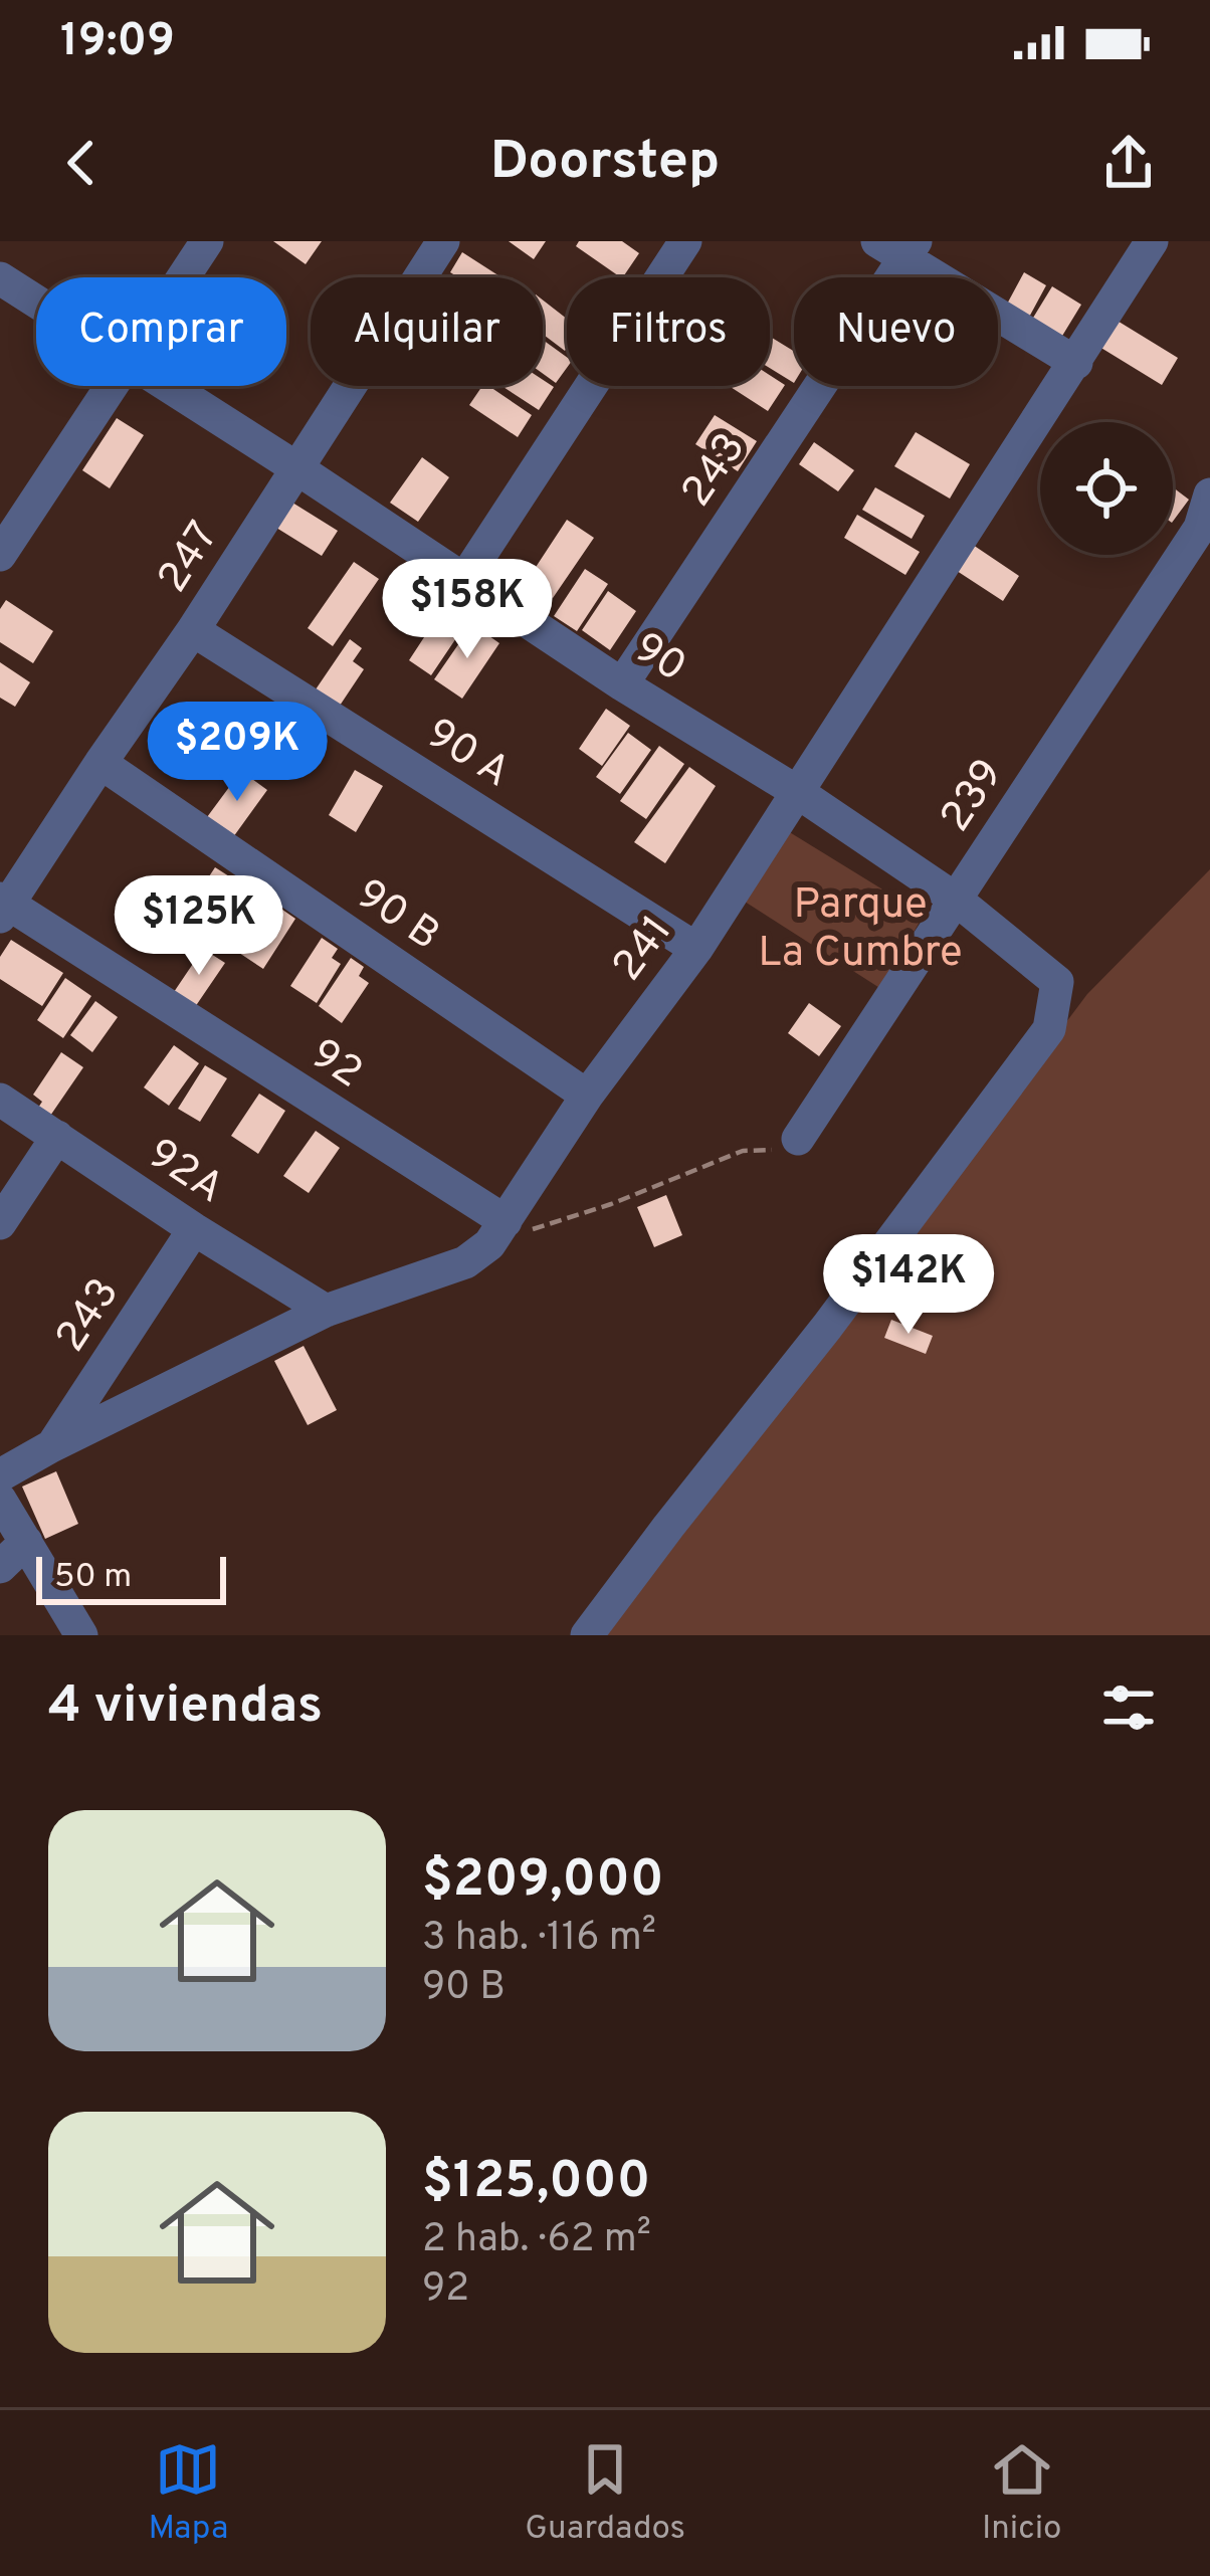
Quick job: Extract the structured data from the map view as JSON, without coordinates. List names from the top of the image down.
{
  "streets": {
    "street": [
      "243",
      "247",
      "90",
      "90 A",
      "239",
      "90 B",
      "241",
      "92",
      "92A"
    ]
  },
  "crossings": [
    ["243", "90"],
    ["243", "241"],
    ["243", "92A"],
    ["247", "90"],
    ["247", "90 A"],
    ["247", "90 B"],
    ["247", "92"],
    ["90", "239"],
    ["90", "241"],
    ["90 A", "241"],
    ["90 B", "241"],
    ["241", "92"],
    ["241", "92A"]
  ],
  "parks": ["Parque La Cumbre"],
  "scale_bar": "50 m",
  "page": {
    "status": "19:09",
    "header": "Doorstep",
    "chip": [
      "Comprar",
      "Alquilar",
      "Filtros",
      "Nuevo"
    ],
    "price": [
      "$158K",
      "$209K",
      "$125K",
      "$142K"
    ],
    "scale": "50 m",
    "heading": "4 viviendas",
    "list": [
      {
        "name": "$209,000",
        "note": "3 hab. · 116 m² · 90 B"
      },
      {
        "name": "$125,000",
        "note": "2 hab. · 62 m² · 92"
      }
    ],
    "tabs": ["Mapa", "Guardados", "Inicio"]
  }
}
